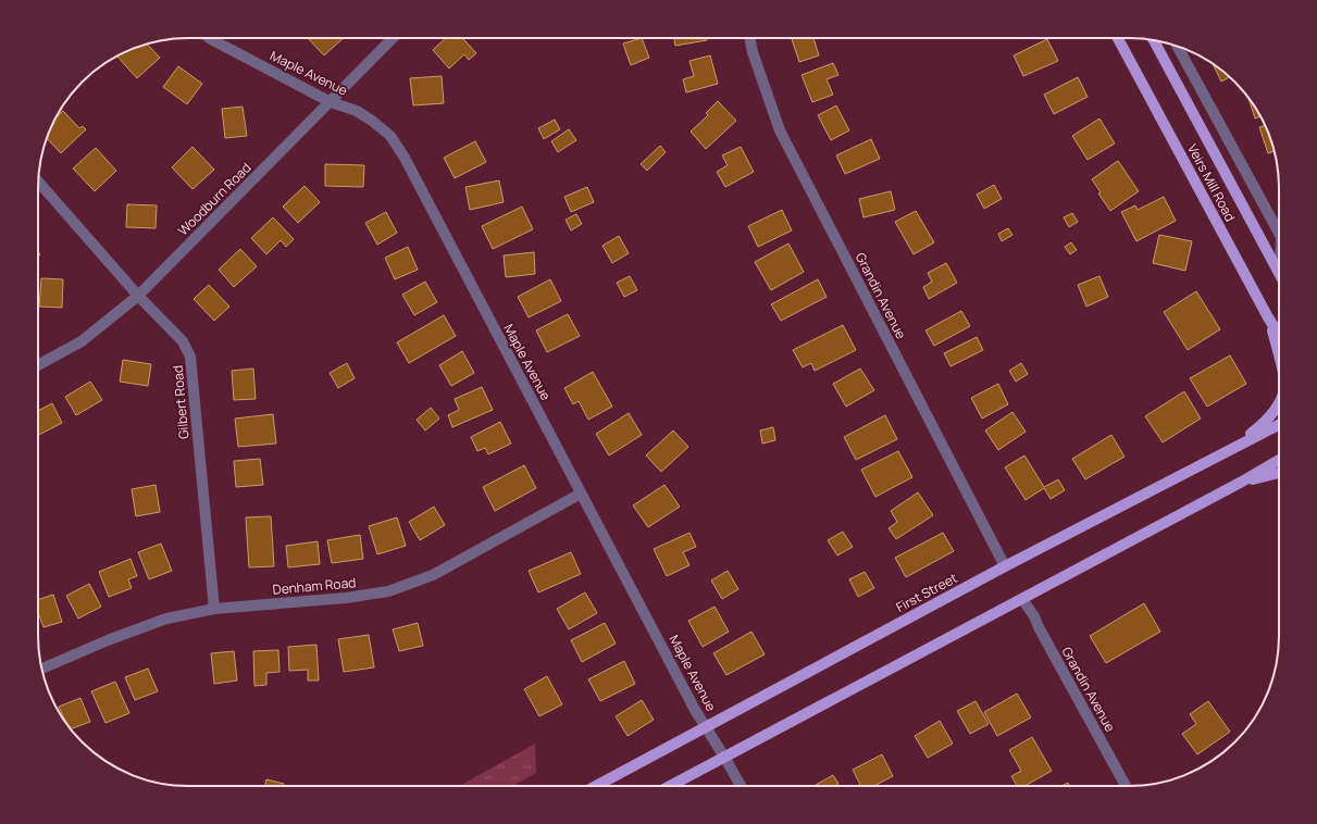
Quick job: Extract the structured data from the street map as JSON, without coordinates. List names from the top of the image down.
{
  "streets": {
    "main road": ["Veirs Mill Road", "First Street"],
    "street": [
      "Maple Avenue",
      "Woodburn Road",
      "Grandin Avenue",
      "Gilbert Road",
      "Denham Road"
    ]
  },
  "crossings": [
    ["Maple Avenue", "Woodburn Road"],
    ["Maple Avenue", "Denham Road"],
    ["Maple Avenue", "First Street"],
    ["Woodburn Road", "Gilbert Road"],
    ["Grandin Avenue", "First Street"],
    ["Gilbert Road", "Denham Road"]
  ]
}
